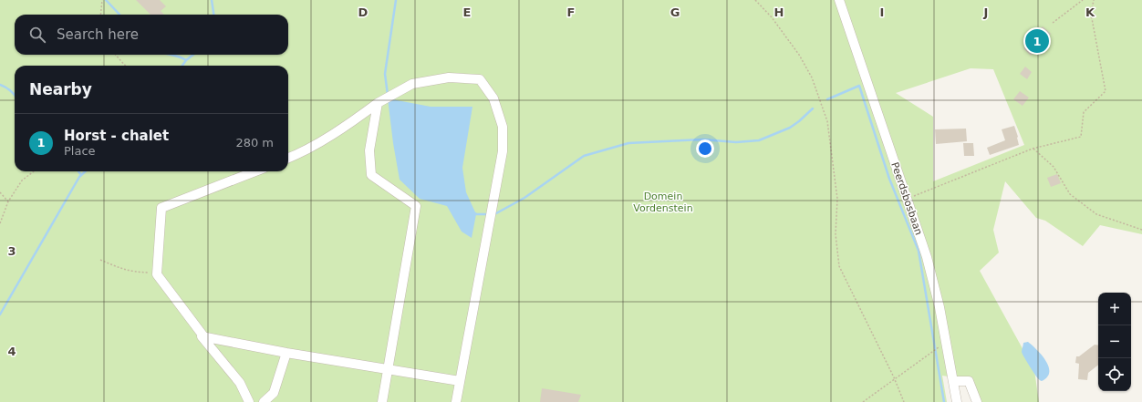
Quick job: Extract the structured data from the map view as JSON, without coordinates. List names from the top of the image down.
{
  "streets": {
    "street": ["Peerdsbosbaan"]
  },
  "parks": ["Domein Vordenstein"],
  "page": {
    "search": "Search here",
    "pins": "1",
    "heading": "Nearby",
    "list": [
      {
        "mark": "1",
        "name": "Horst - chalet",
        "note": "Place",
        "value": "280 m"
      }
    ],
    "map_buttons": ["+", "−"]
  },
  "grid": {
    "columns": [
      "D",
      "E",
      "F",
      "G",
      "H",
      "I",
      "J",
      "K"
    ],
    "rows": ["3", "4"]
  }
}
